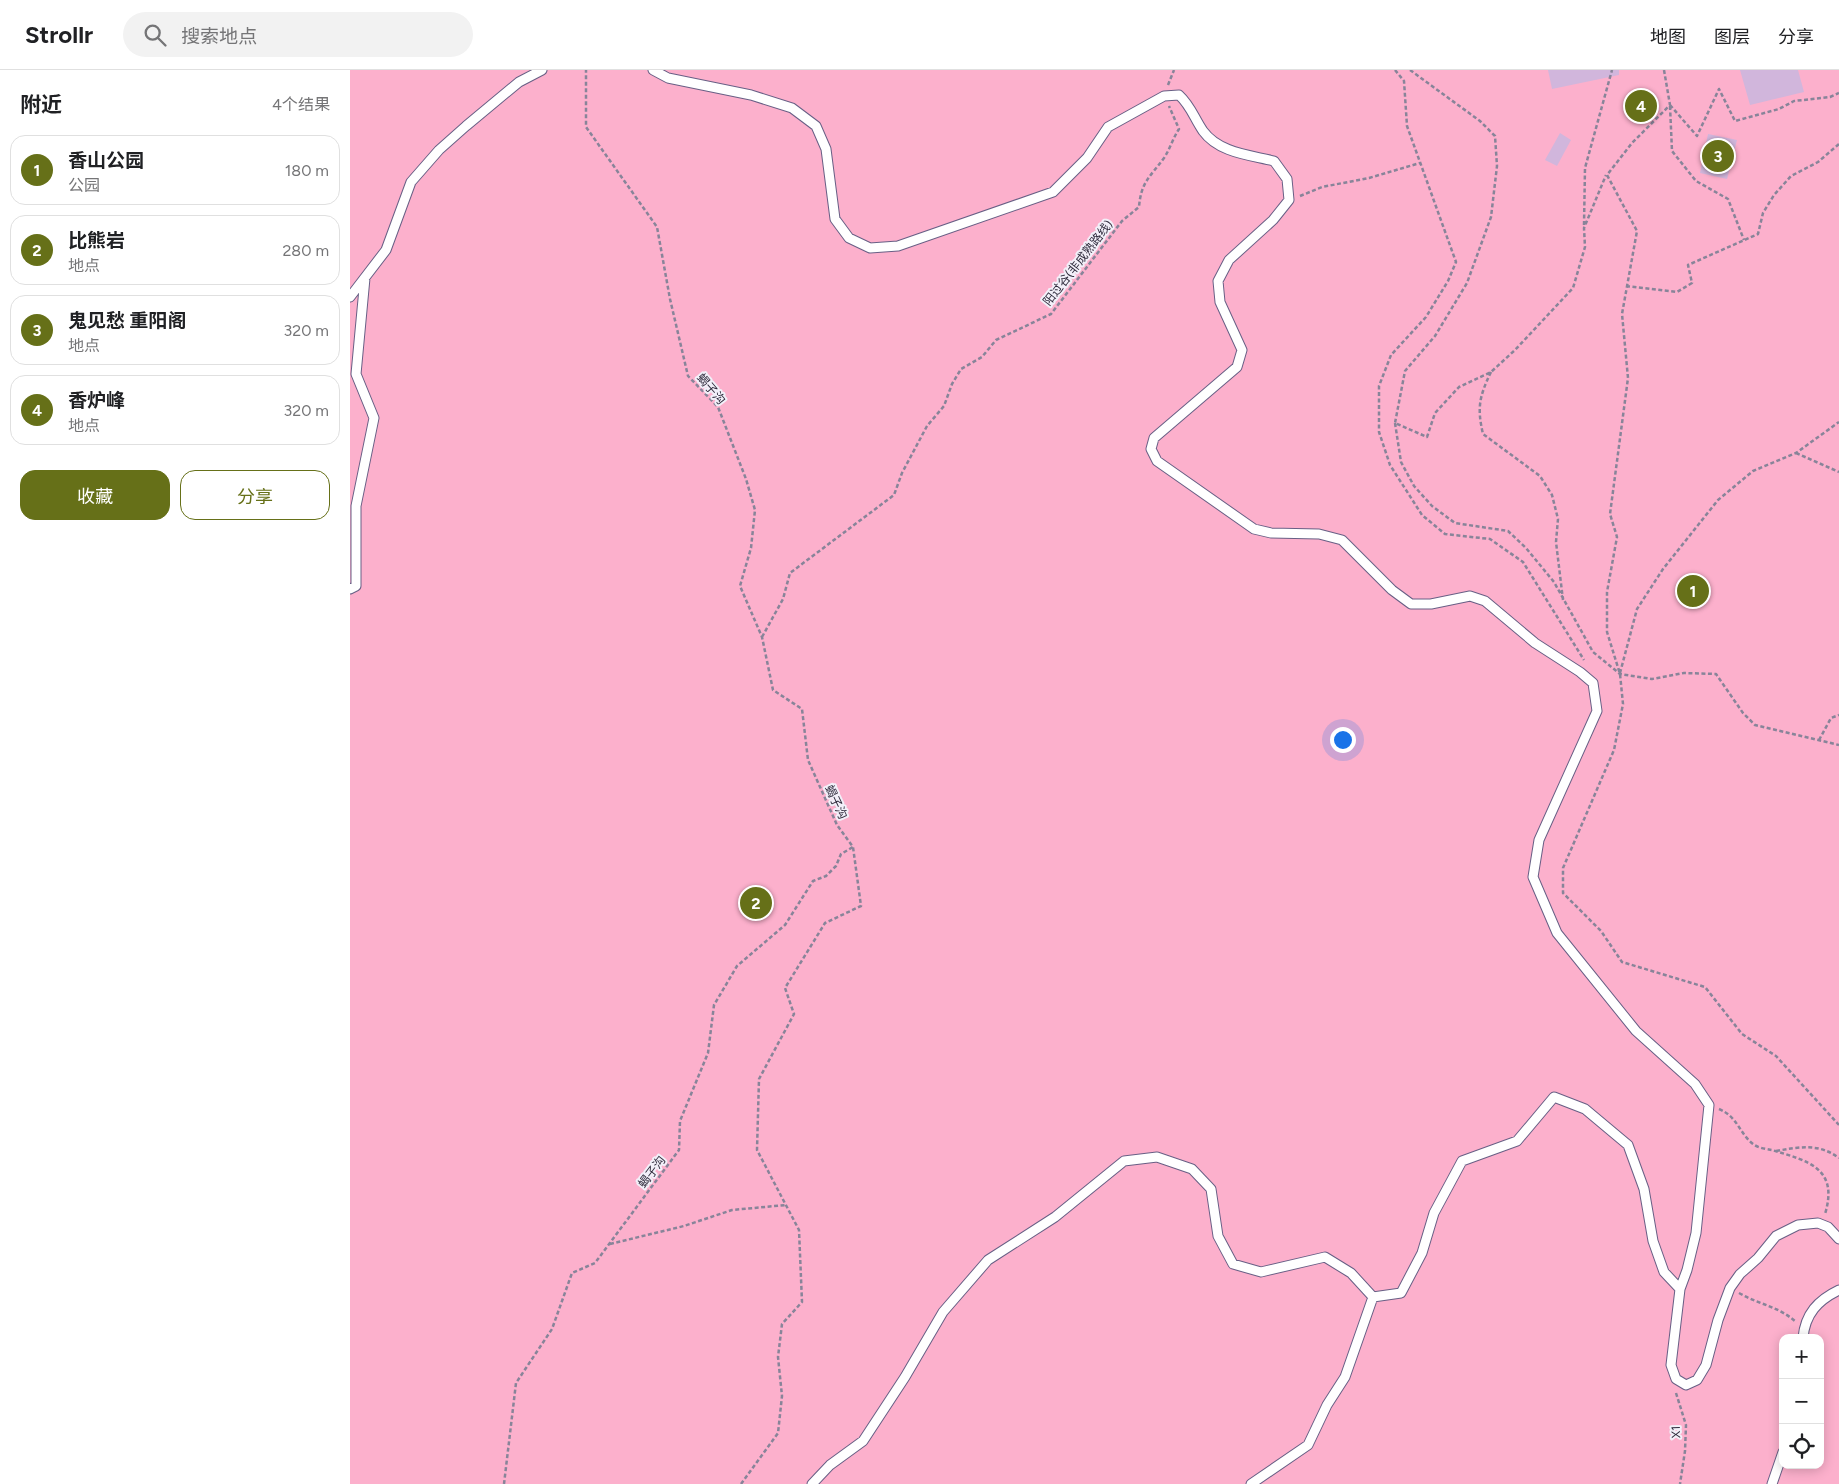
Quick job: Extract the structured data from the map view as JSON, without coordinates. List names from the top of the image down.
{
  "streets": {
    "path": ["阳过谷(非成熟路线)", "蝎子沟", "X1"]
  },
  "crossings": [
    ["阳过谷(非成熟路线)", "蝎子沟"]
  ],
  "page": {
    "header": "Strollr",
    "search": "搜索地点",
    "nav": ["地图", "图层", "分享"],
    "heading": ["附近", "4个结果"],
    "pins": [
      "4",
      "3",
      "1",
      "2"
    ],
    "list": [
      {
        "mark": "1",
        "name": "香山公园",
        "note": "公园",
        "value": "180 m"
      },
      {
        "mark": "2",
        "name": "比熊岩",
        "note": "地点",
        "value": "280 m"
      },
      {
        "mark": "3",
        "name": "鬼见愁 重阳阁",
        "note": "地点",
        "value": "320 m"
      },
      {
        "mark": "4",
        "name": "香炉峰",
        "note": "地点",
        "value": "320 m"
      }
    ],
    "buttons": ["收藏", "分享"],
    "map_buttons": ["+", "−"]
  }
}
